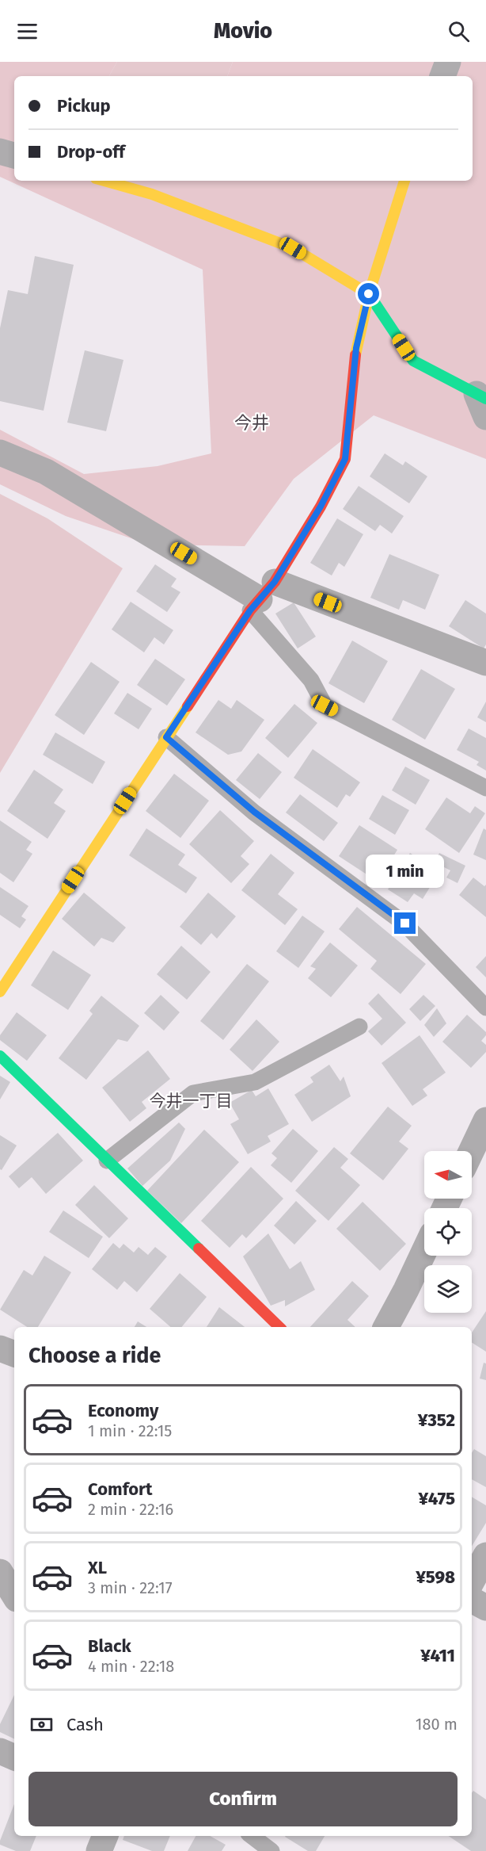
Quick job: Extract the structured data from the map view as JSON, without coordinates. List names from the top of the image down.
{
  "districts": ["今井", "今井一丁目"],
  "north": "left",
  "page": {
    "header": "Movio",
    "banner": ["Pickup", "Drop-off"],
    "bubble": "1 min",
    "heading": "Choose a ride",
    "list": [
      {
        "name": "Economy",
        "note": "1 min · 22:15",
        "value": "¥352"
      },
      {
        "name": "Comfort",
        "note": "2 min · 22:16",
        "value": "¥475"
      },
      {
        "name": "XL",
        "note": "3 min · 22:17",
        "value": "¥598"
      },
      {
        "name": "Black",
        "note": "4 min · 22:18",
        "value": "¥411"
      }
    ],
    "pay": ["Cash", "180 m"],
    "buttons": "Confirm"
  }
}
